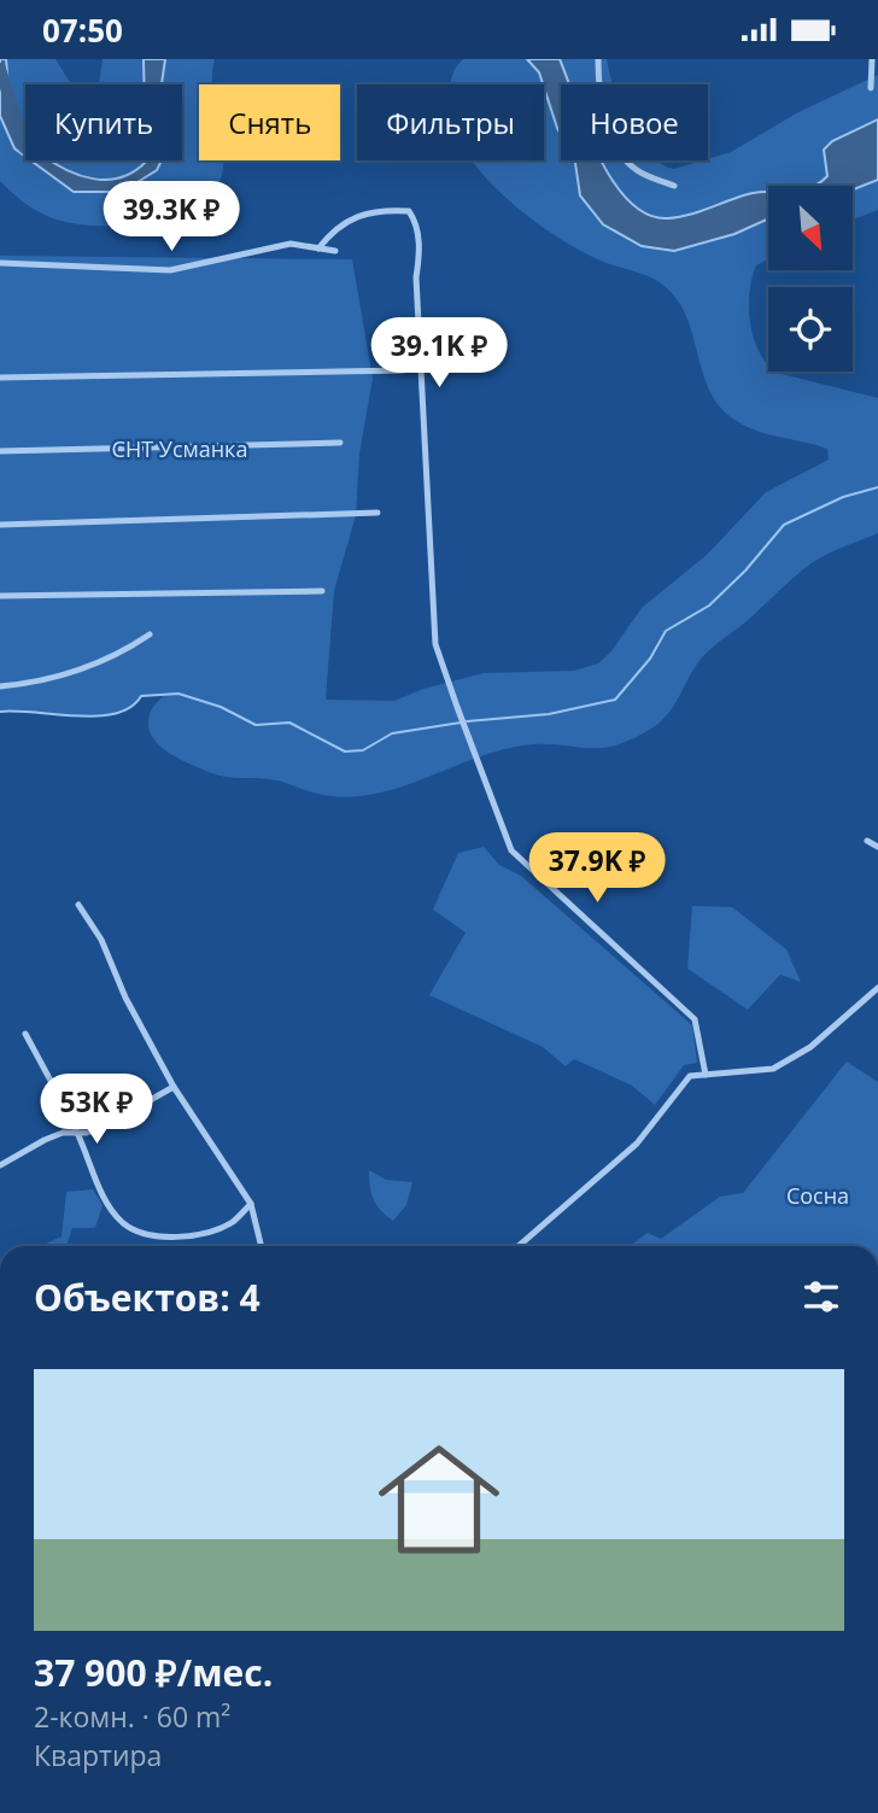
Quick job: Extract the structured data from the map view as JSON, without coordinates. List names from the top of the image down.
{
  "parks": ["СНТ Усманка", "Сосна"],
  "north": "bottom right",
  "page": {
    "status": "07:50",
    "chip": [
      "Купить",
      "Снять",
      "Фильтры",
      "Новое"
    ],
    "price": [
      "39.3K ₽",
      "39.1K ₽",
      "37.9K ₽",
      "53K ₽"
    ],
    "heading": "Объектов: 4",
    "list": [
      {
        "name": "37 900 ₽/мес.",
        "note": "2-комн. · 60 m² · Квартира"
      }
    ]
  }
}
